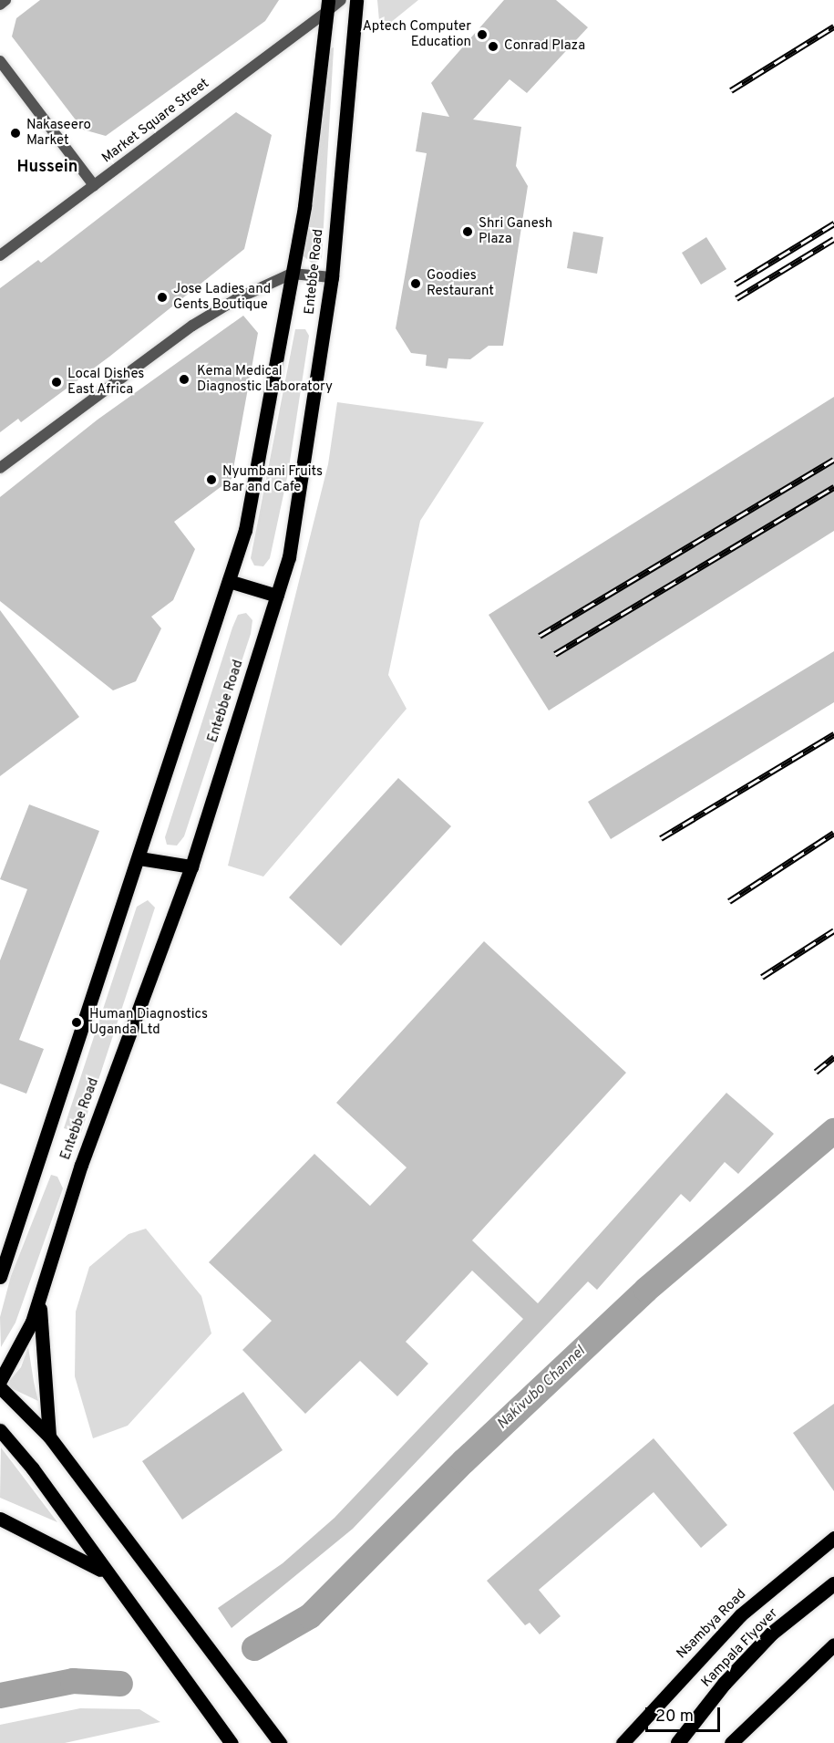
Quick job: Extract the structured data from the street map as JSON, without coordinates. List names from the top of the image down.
{
  "streets": {
    "highway": ["Kampala Flyover"],
    "main road": ["Entebbe Road", "Nsambya Road"],
    "street": ["Market Square Street"]
  },
  "crossings": [
    ["Market Square Street", "Entebbe Road"]
  ],
  "districts": ["Hussein"],
  "water": ["Nakivubo Channel"],
  "places": [
    "Aptech Computer Education",
    "Conrad Plaza",
    "Nakaseero Market",
    "Shri Ganesh Plaza",
    "Goodies Restaurant",
    "Jose Ladies and Gents Boutique",
    "Kema Medical Diagnostic Laboratory",
    "Local Dishes East Africa",
    "Nyumbani Fruits Bar and Cafe",
    "Human Diagnostics Uganda Ltd"
  ],
  "scale_bar": "20 m"
}
